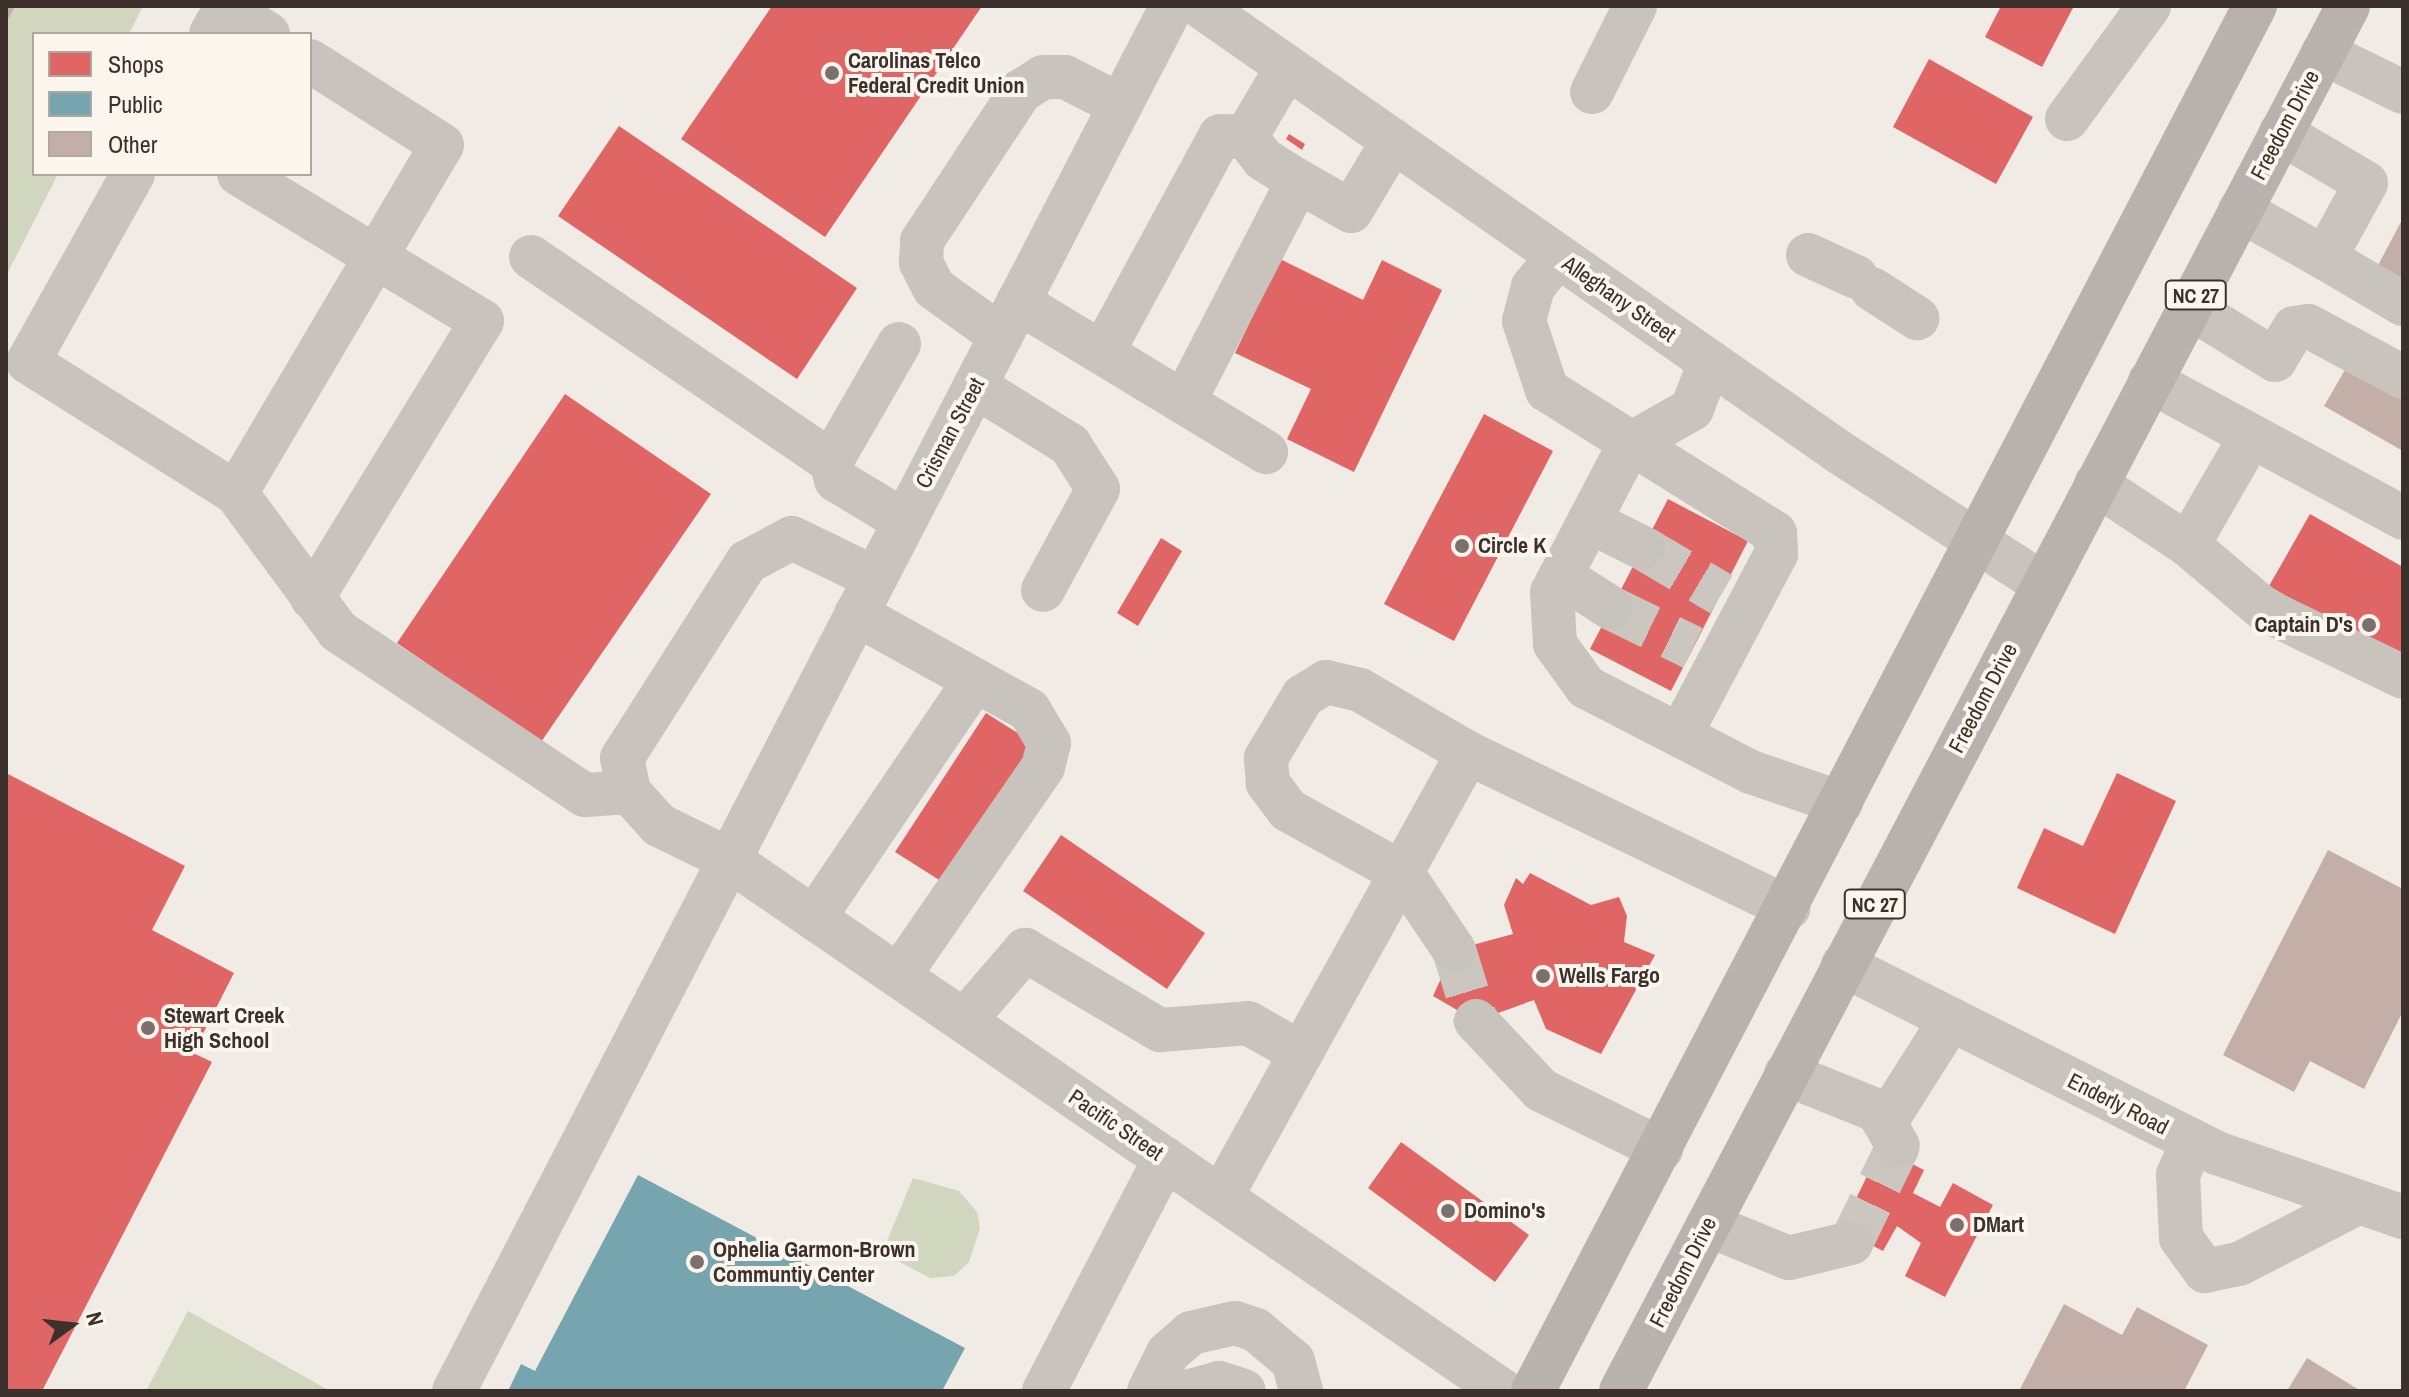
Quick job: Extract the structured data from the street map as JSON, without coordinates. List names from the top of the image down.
{
  "streets": {
    "main road": ["Freedom Drive", "NC 27"],
    "street": [
      "Alleghany Street",
      "Crisman Street",
      "Enderly Road",
      "Pacific Street"
    ]
  },
  "crossings": [
    ["Freedom Drive", "Alleghany Street"],
    ["Freedom Drive", "Enderly Road"],
    ["Crisman Street", "Pacific Street"]
  ],
  "places": [
    "Carolinas Telco Federal Credit Union",
    "Circle K",
    "Captain D's",
    "Wells Fargo",
    "Stewart Creek High School",
    "Domino's",
    "DMart",
    "Ophelia Garmon-Brown Communtiy Center"
  ],
  "legend": ["Shops", "Public", "Other"],
  "north": "right"
}
